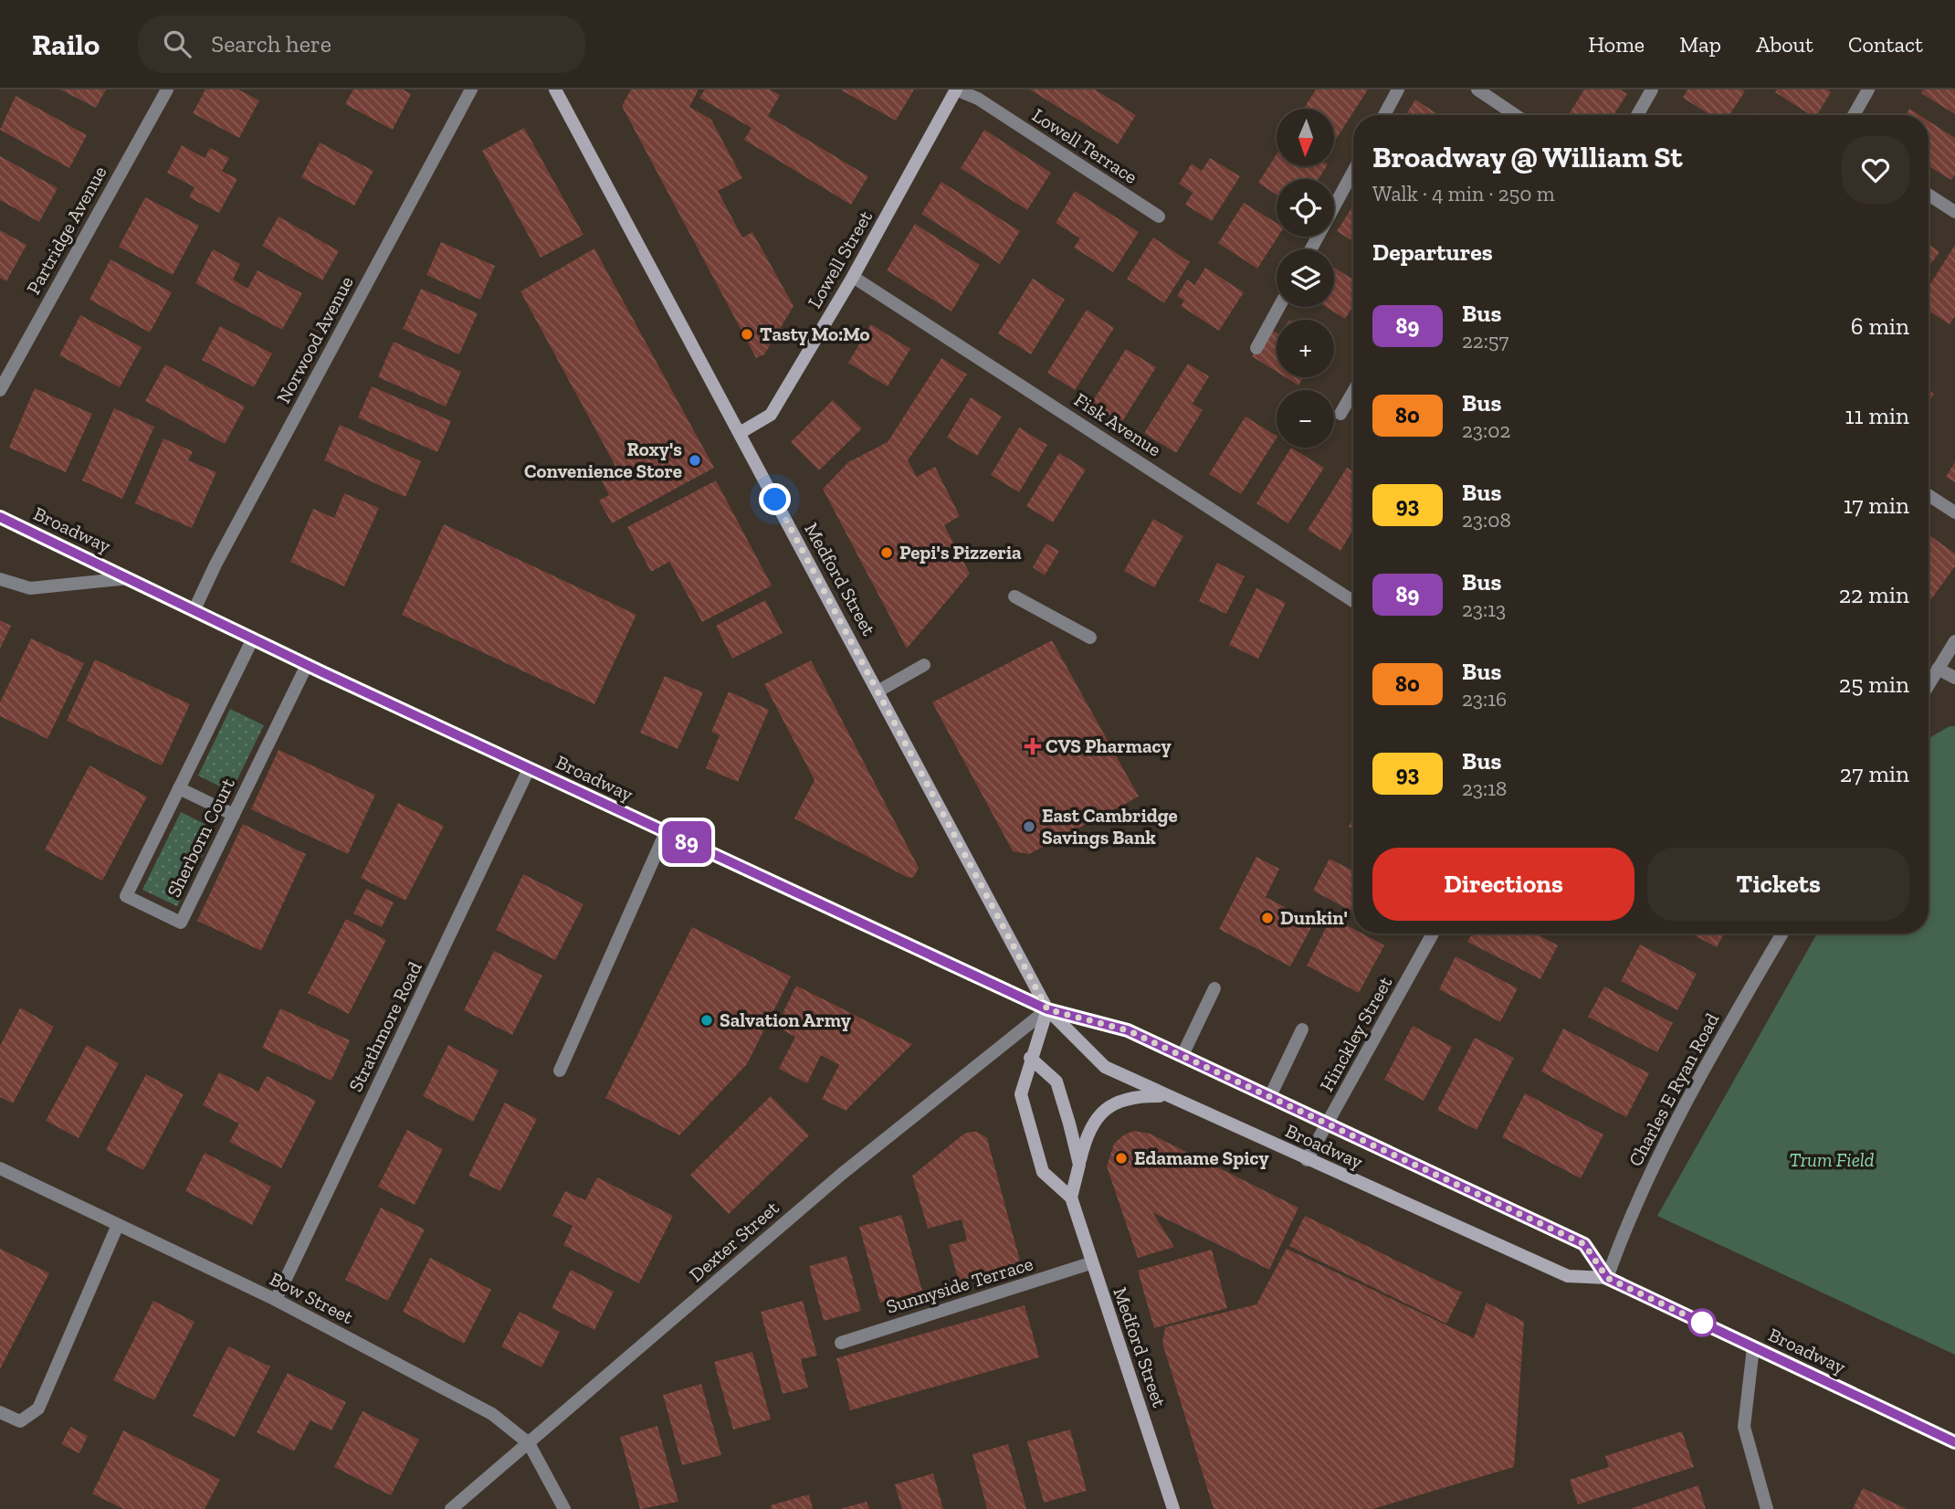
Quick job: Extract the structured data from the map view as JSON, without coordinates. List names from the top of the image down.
{
  "streets": {
    "main road": ["Lowell Street", "Broadway", "Medford Street"],
    "street": [
      "Lowell Terrace",
      "Partridge Avenue",
      "Norwood Avenue",
      "Fisk Avenue",
      "Sherborn Court",
      "Strathmore Road",
      "Hinckley Street",
      "Charles E Ryan Road",
      "Dexter Street",
      "Sunnyside Terrace",
      "Bow Street"
    ]
  },
  "crossings": [
    ["Lowell Terrace", "Lowell Street"],
    ["Lowell Street", "Fisk Avenue"],
    ["Lowell Street", "Medford Street"],
    ["Norwood Avenue", "Broadway"],
    ["Broadway", "Medford Street"],
    ["Broadway", "Sherborn Court"],
    ["Broadway", "Strathmore Road"],
    ["Broadway", "Hinckley Street"],
    ["Broadway", "Charles E Ryan Road"],
    ["Broadway", "Dexter Street"],
    ["Medford Street", "Dexter Street"],
    ["Medford Street", "Sunnyside Terrace"],
    ["Strathmore Road", "Bow Street"],
    ["Dexter Street", "Bow Street"]
  ],
  "parks": ["Trum Field"],
  "places": {
    "other": [
      "Tasty Mo:Mo",
      "Roxy's Convenience Store",
      "Pepi's Pizzeria",
      "East Cambridge Savings Bank",
      "Dunkin'",
      "Salvation Army",
      "Edamame Spicy"
    ],
    "health": ["CVS Pharmacy"]
  },
  "lines": ["bus line 89"],
  "north": "bottom",
  "page": {
    "header": "Railo",
    "search": "Search here",
    "nav": [
      "Home",
      "Map",
      "About",
      "Contact"
    ],
    "on_map": "89",
    "map_buttons": ["+", "−"],
    "heading": [
      ["Broadway @ William St", "Walk · 4 min · 250 m"],
      "Departures"
    ],
    "list": [
      {
        "mark": "89",
        "name": "Bus",
        "note": "22:57",
        "value": "6 min"
      },
      {
        "mark": "80",
        "name": "Bus",
        "note": "23:02",
        "value": "11 min"
      },
      {
        "mark": "93",
        "name": "Bus",
        "note": "23:08",
        "value": "17 min"
      },
      {
        "mark": "89",
        "name": "Bus",
        "note": "23:13",
        "value": "22 min"
      },
      {
        "mark": "80",
        "name": "Bus",
        "note": "23:16",
        "value": "25 min"
      },
      {
        "mark": "93",
        "name": "Bus",
        "note": "23:18",
        "value": "27 min"
      }
    ],
    "buttons": ["Directions", "Tickets"]
  }
}
